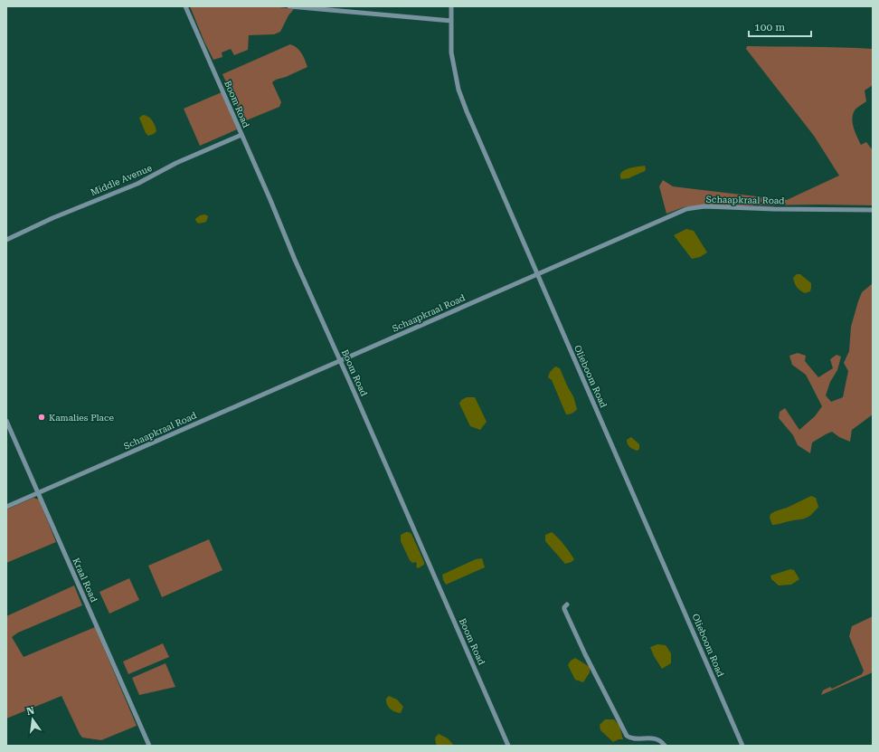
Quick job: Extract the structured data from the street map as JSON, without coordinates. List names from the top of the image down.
{
  "streets": {
    "street": [
      "Boom Road",
      "Middle Avenue",
      "Schaapkraal Road",
      "Olieboom Road",
      "Kraal Road"
    ]
  },
  "crossings": [
    ["Boom Road", "Middle Avenue"],
    ["Boom Road", "Schaapkraal Road"],
    ["Schaapkraal Road", "Olieboom Road"],
    ["Schaapkraal Road", "Kraal Road"]
  ],
  "places": ["Kamalies Place"],
  "scale_bar": "100 m",
  "north": "top"
}
